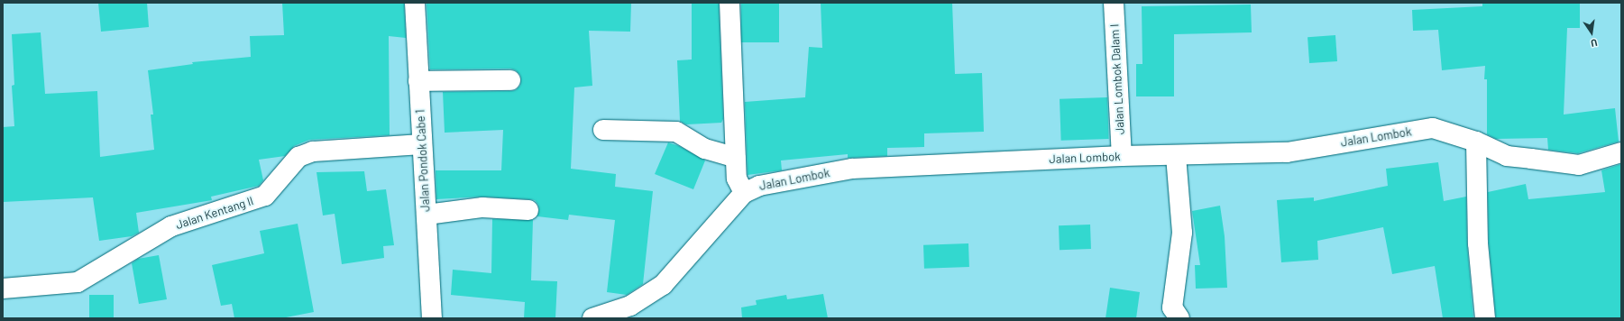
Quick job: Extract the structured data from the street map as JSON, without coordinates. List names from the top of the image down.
{
  "streets": {
    "street": [
      "Jalan Lombok Dalam I",
      "Jalan Lombok",
      "Jalan Pondok Cabe 1",
      "Jalan Kentang II"
    ]
  },
  "crossings": [
    ["Jalan Lombok Dalam I", "Jalan Lombok"],
    ["Jalan Pondok Cabe 1", "Jalan Kentang II"]
  ],
  "north": "bottom"
}
